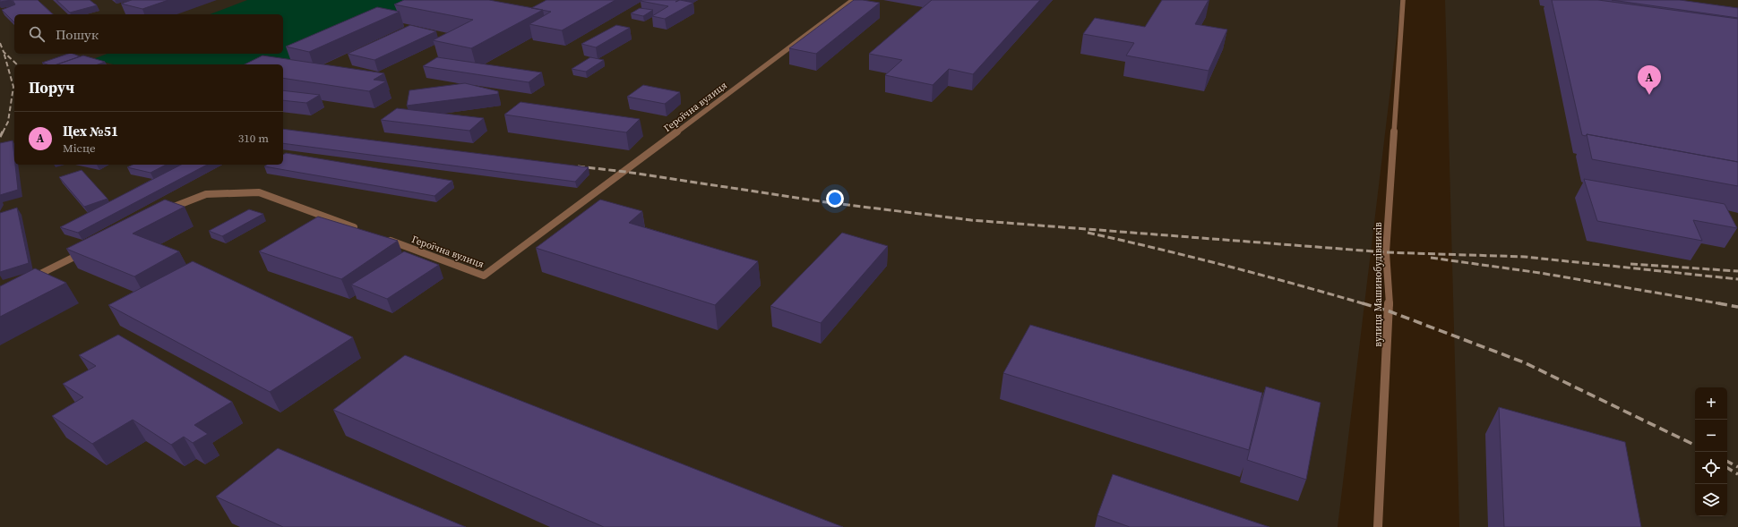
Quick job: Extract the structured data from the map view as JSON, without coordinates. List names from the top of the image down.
{
  "streets": {
    "street": ["Героїчна вулиця", "вулиця Машинобудівників"]
  },
  "page": {
    "search": "Пошук",
    "heading": "Поруч",
    "pins": "A",
    "list": [
      {
        "mark": "A",
        "name": "Цех №51",
        "note": "Місце",
        "value": "310 m"
      }
    ],
    "map_buttons": ["+", "−"]
  }
}
